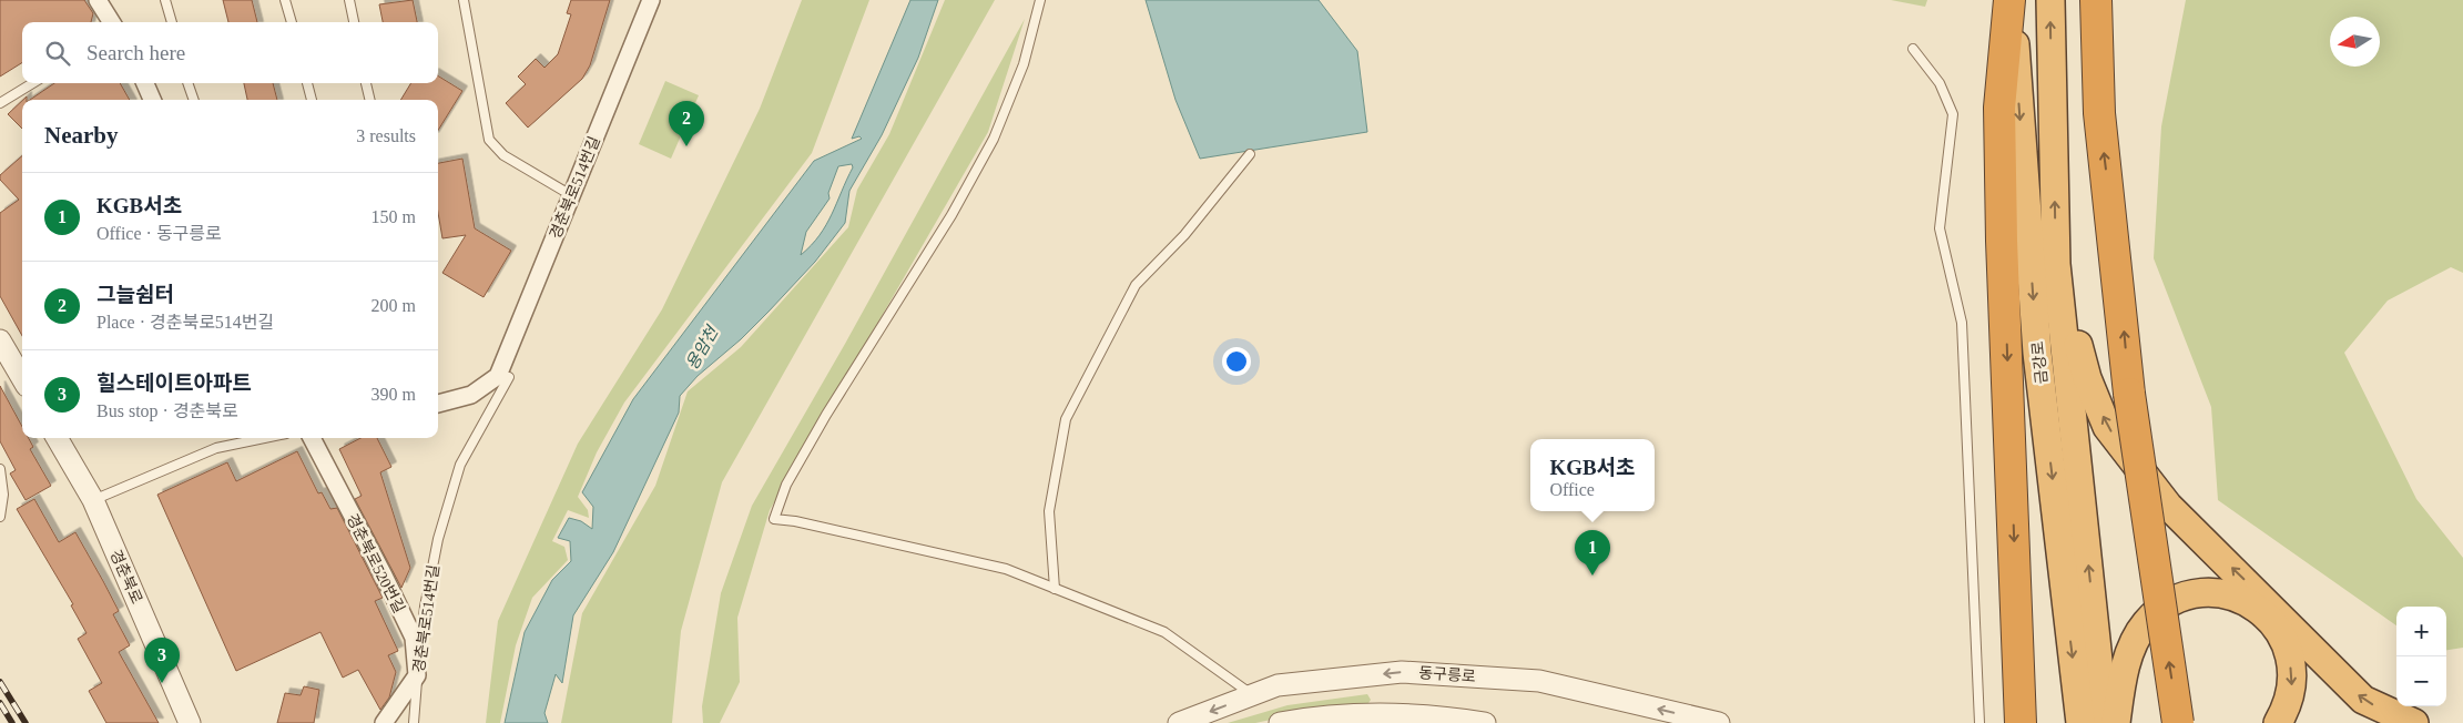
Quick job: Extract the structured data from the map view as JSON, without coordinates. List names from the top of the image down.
{
  "streets": {
    "highway": ["금강로"],
    "street": [
      "경춘북로514번길",
      "경춘북로520번길",
      "경춘북로",
      "동구릉로"
    ]
  },
  "crossings": [
    ["경춘북로514번길", "경춘북로520번길"]
  ],
  "water": ["용암천"],
  "north": "left",
  "page": {
    "search": "Search here",
    "heading": ["Nearby", "3 results"],
    "pins": ["2", "1", "3"],
    "list": [
      {
        "mark": "1",
        "name": "KGB서초",
        "note": "Office · 동구릉로",
        "value": "150 m"
      },
      {
        "mark": "2",
        "name": "그늘쉼터",
        "note": "Place · 경춘북로514번길",
        "value": "200 m"
      },
      {
        "mark": "3",
        "name": "힐스테이트아파트",
        "note": "Bus stop · 경춘북로",
        "value": "390 m"
      }
    ],
    "popup": ["KGB서초", "Office"],
    "map_buttons": ["+", "−"]
  }
}
